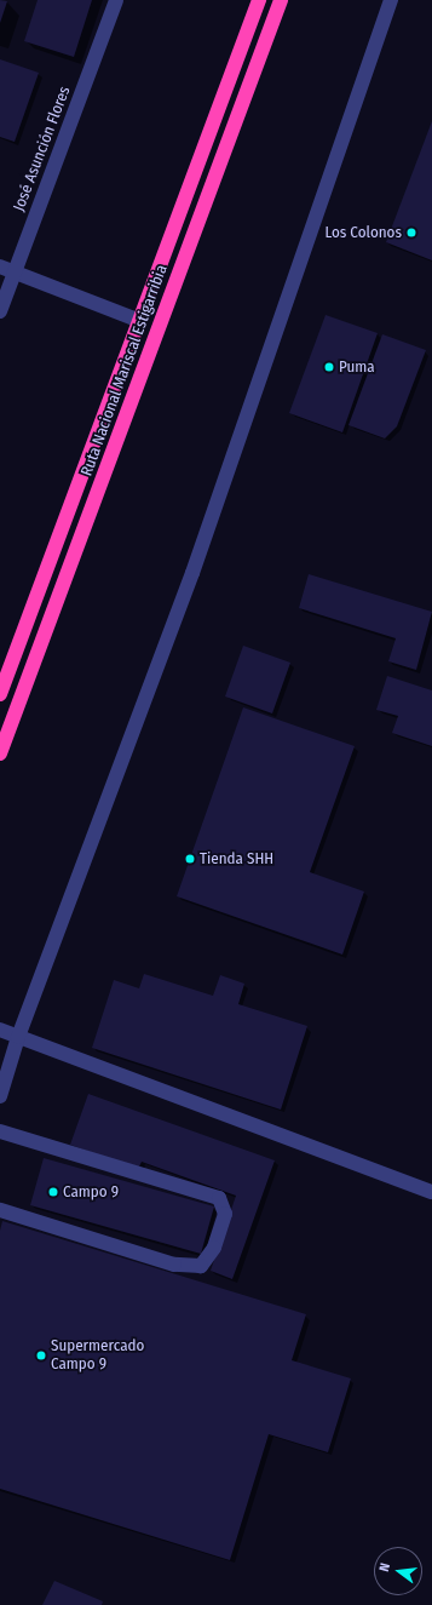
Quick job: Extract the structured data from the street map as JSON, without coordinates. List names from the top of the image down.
{
  "streets": {
    "highway": ["Ruta Nacional Mariscal Estigarribia"],
    "street": ["José Asunción Flores"]
  },
  "places": [
    "Los Colonos",
    "Puma",
    "Tienda SHH",
    "Campo 9",
    "Supermercado Campo 9"
  ],
  "north": "left"
}
